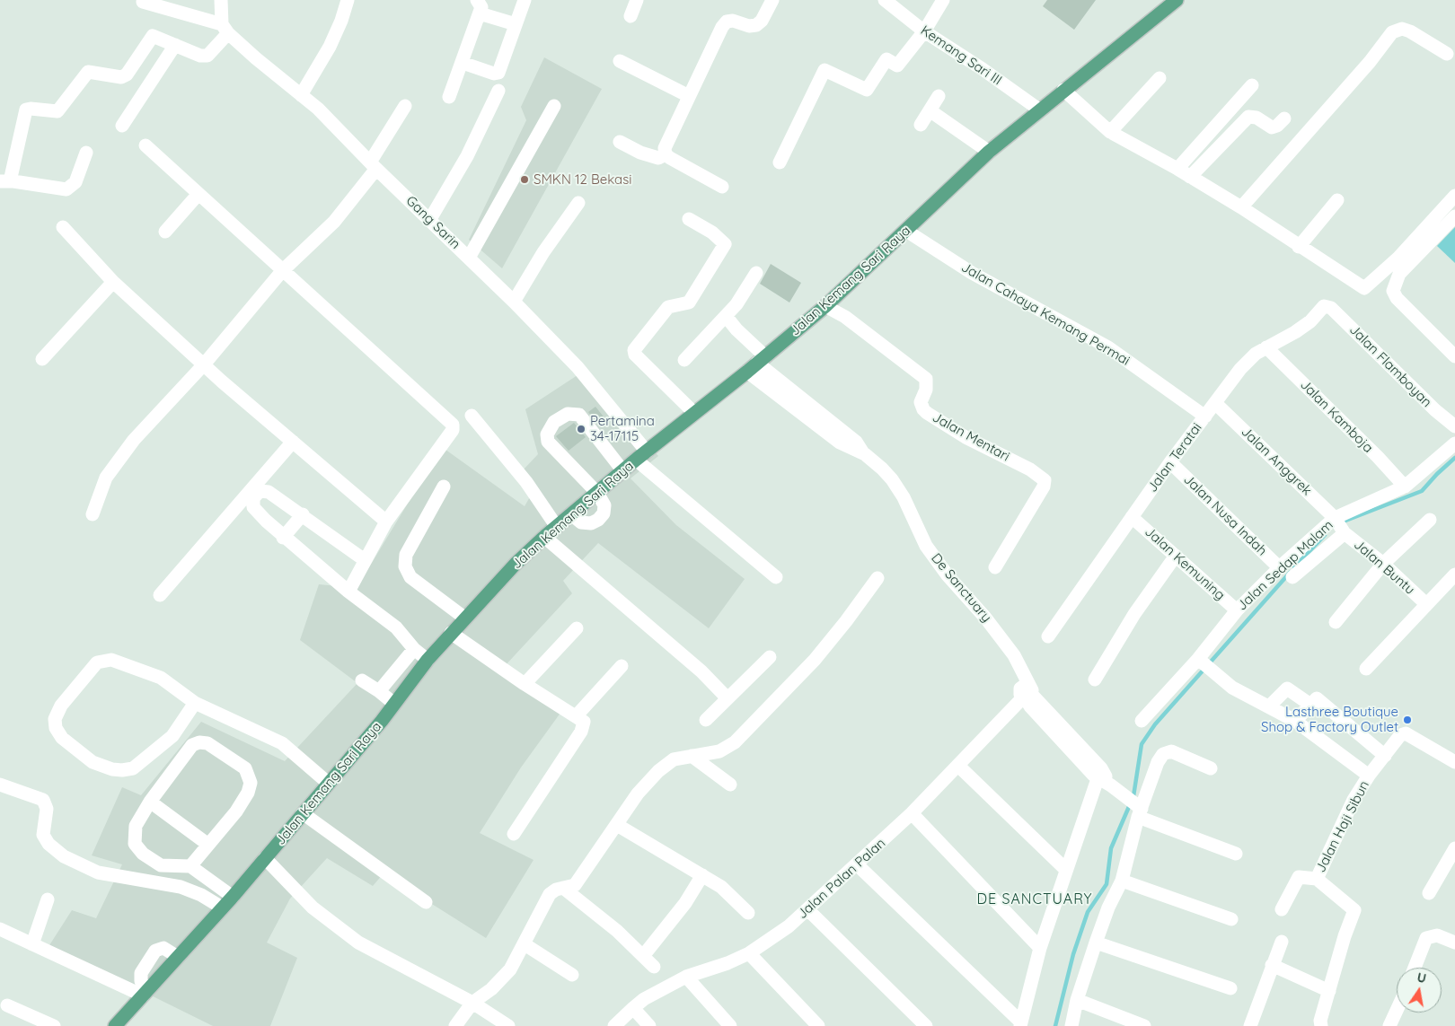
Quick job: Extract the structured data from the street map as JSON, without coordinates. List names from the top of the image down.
{
  "streets": {
    "main road": ["Jalan Kemang Sari Raya"],
    "street": [
      "Kemang Sari III",
      "Gang Sarin",
      "Jalan Cahaya Kemang Permai",
      "Jalan Flamboyan",
      "Jalan Kamboja",
      "Jalan Mentari",
      "Jalan Teratai",
      "Jalan Anggrek",
      "Jalan Nusa Indah",
      "Jalan Kemuning",
      "Jalan Sedap Malam",
      "Jalan Buntu",
      "De Sanctuary",
      "Jalan Haji Sibun",
      "Jalan Palan Palan"
    ]
  },
  "crossings": [
    ["Kemang Sari III", "Jalan Kemang Sari Raya"],
    ["Gang Sarin", "Jalan Kemang Sari Raya"],
    ["Jalan Kemang Sari Raya", "Jalan Cahaya Kemang Permai"],
    ["Jalan Kemang Sari Raya", "Jalan Mentari"],
    ["Jalan Kemang Sari Raya", "De Sanctuary"],
    ["Jalan Cahaya Kemang Permai", "Jalan Teratai"],
    ["Jalan Flamboyan", "Jalan Teratai"],
    ["Jalan Kamboja", "Jalan Teratai"],
    ["Jalan Kamboja", "Jalan Sedap Malam"],
    ["Jalan Teratai", "Jalan Anggrek"],
    ["Jalan Teratai", "Jalan Nusa Indah"],
    ["Jalan Teratai", "Jalan Kemuning"],
    ["Jalan Anggrek", "Jalan Sedap Malam"],
    ["Jalan Anggrek", "Jalan Buntu"],
    ["Jalan Nusa Indah", "Jalan Sedap Malam"],
    ["Jalan Kemuning", "Jalan Sedap Malam"],
    ["Jalan Sedap Malam", "Jalan Buntu"],
    ["De Sanctuary", "Jalan Palan Palan"]
  ],
  "districts": ["DE SANCTUARY"],
  "places": ["SMKN 12 Bekasi", "Pertamina 34-17115", "Lasthree Boutique Shop & Factory Outlet"],
  "north": "top"
}
